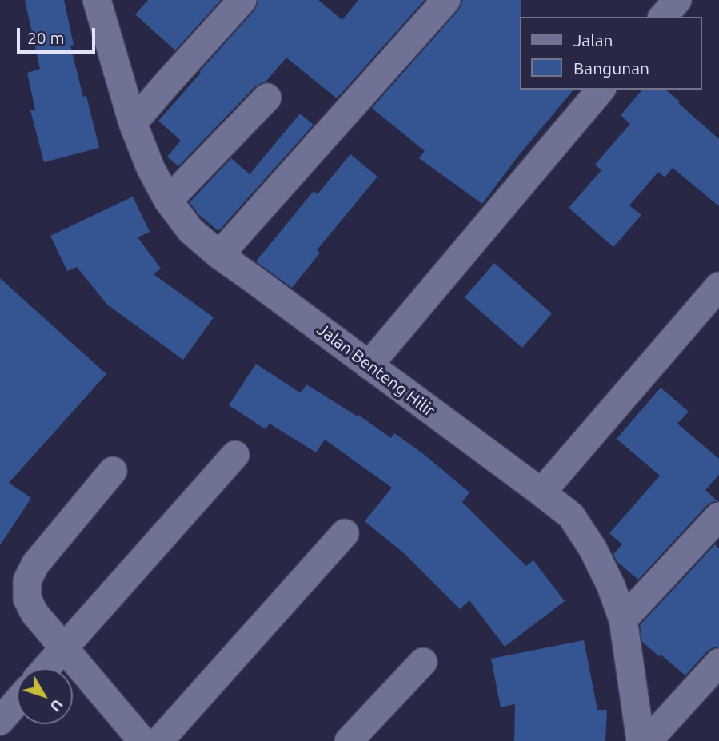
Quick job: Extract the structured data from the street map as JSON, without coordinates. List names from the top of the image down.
{
  "streets": {
    "street": ["Jalan Benteng Hilir"]
  },
  "legend": ["Jalan", "Bangunan"],
  "scale_bar": "20 m",
  "north": "bottom right"
}
